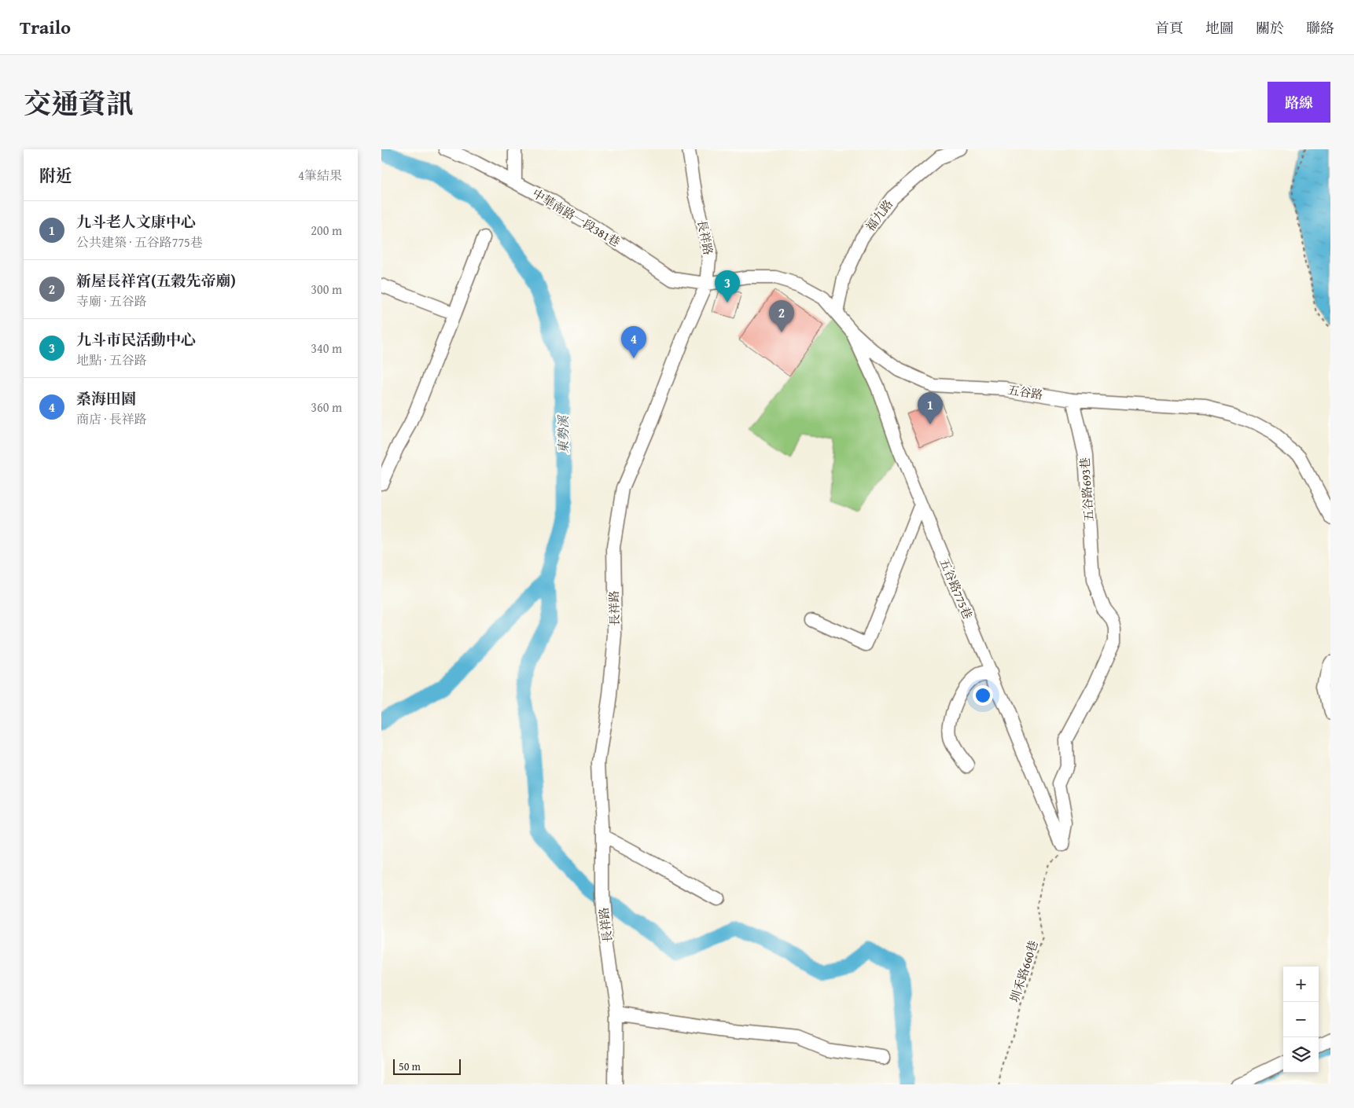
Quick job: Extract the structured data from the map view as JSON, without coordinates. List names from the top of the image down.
{
  "streets": {
    "street": [
      "福九路",
      "中華南路一段381巷",
      "長祥路",
      "五谷路",
      "五谷路693巷",
      "五谷路775巷"
    ],
    "path": ["圳禾路660巷"]
  },
  "crossings": [
    ["福九路", "五谷路"],
    ["中華南路一段381巷", "長祥路"],
    ["中華南路一段381巷", "五谷路"],
    ["長祥路", "五谷路"],
    ["五谷路", "五谷路693巷"],
    ["五谷路", "五谷路775巷"],
    ["五谷路693巷", "五谷路775巷"],
    ["五谷路693巷", "圳禾路660巷"],
    ["五谷路775巷", "圳禾路660巷"]
  ],
  "water": ["東勢溪"],
  "scale_bar": "50 m",
  "page": {
    "header": "Trailo",
    "nav": [
      "首頁",
      "地圖",
      "關於",
      "聯絡"
    ],
    "title": "交通資訊",
    "buttons": "路線",
    "heading": ["附近", "4筆結果"],
    "list": [
      {
        "mark": "1",
        "name": "九斗老人文康中心",
        "note": "公共建築 · 五谷路775巷",
        "value": "200 m"
      },
      {
        "mark": "2",
        "name": "新屋長祥宮(五穀先帝廟)",
        "note": "寺廟 · 五谷路",
        "value": "300 m"
      },
      {
        "mark": "3",
        "name": "九斗市民活動中心",
        "note": "地點 · 五谷路",
        "value": "340 m"
      },
      {
        "mark": "4",
        "name": "桑海田園",
        "note": "商店 · 長祥路",
        "value": "360 m"
      }
    ],
    "pins": [
      "3",
      "2",
      "4",
      "1"
    ],
    "map_buttons": ["+", "−"],
    "scale": "50 m"
  }
}
